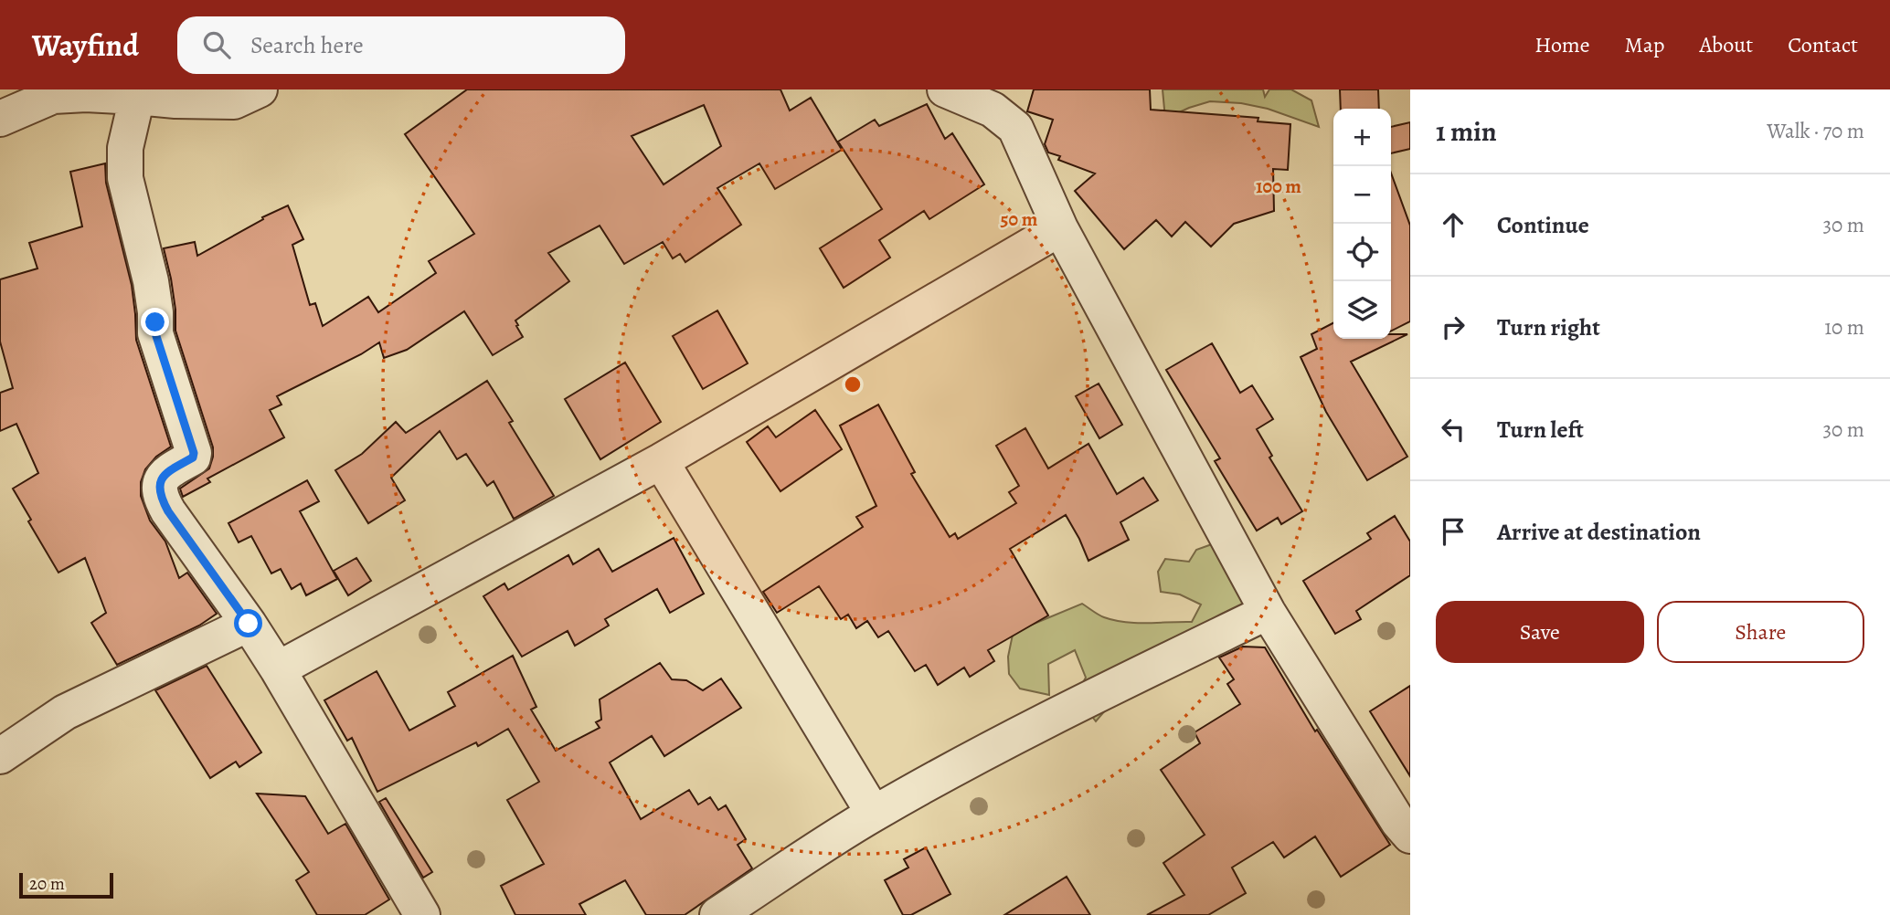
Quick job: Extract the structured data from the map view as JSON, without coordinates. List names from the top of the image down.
{
  "scale_bar": "20 m",
  "page": {
    "header": "Wayfind",
    "search": "Search here",
    "nav": [
      "Home",
      "Map",
      "About",
      "Contact"
    ],
    "heading": ["1 min", "Walk · 70 m"],
    "map_buttons": ["+", "−"],
    "list": [
      ["Continue", "30 m"],
      ["Turn right", "10 m"],
      ["Turn left", "30 m"],
      "Arrive at destination"
    ],
    "buttons": ["Save", "Share"],
    "scale": "20 m"
  },
  "rings": ["100 m", "50 m"]
}
